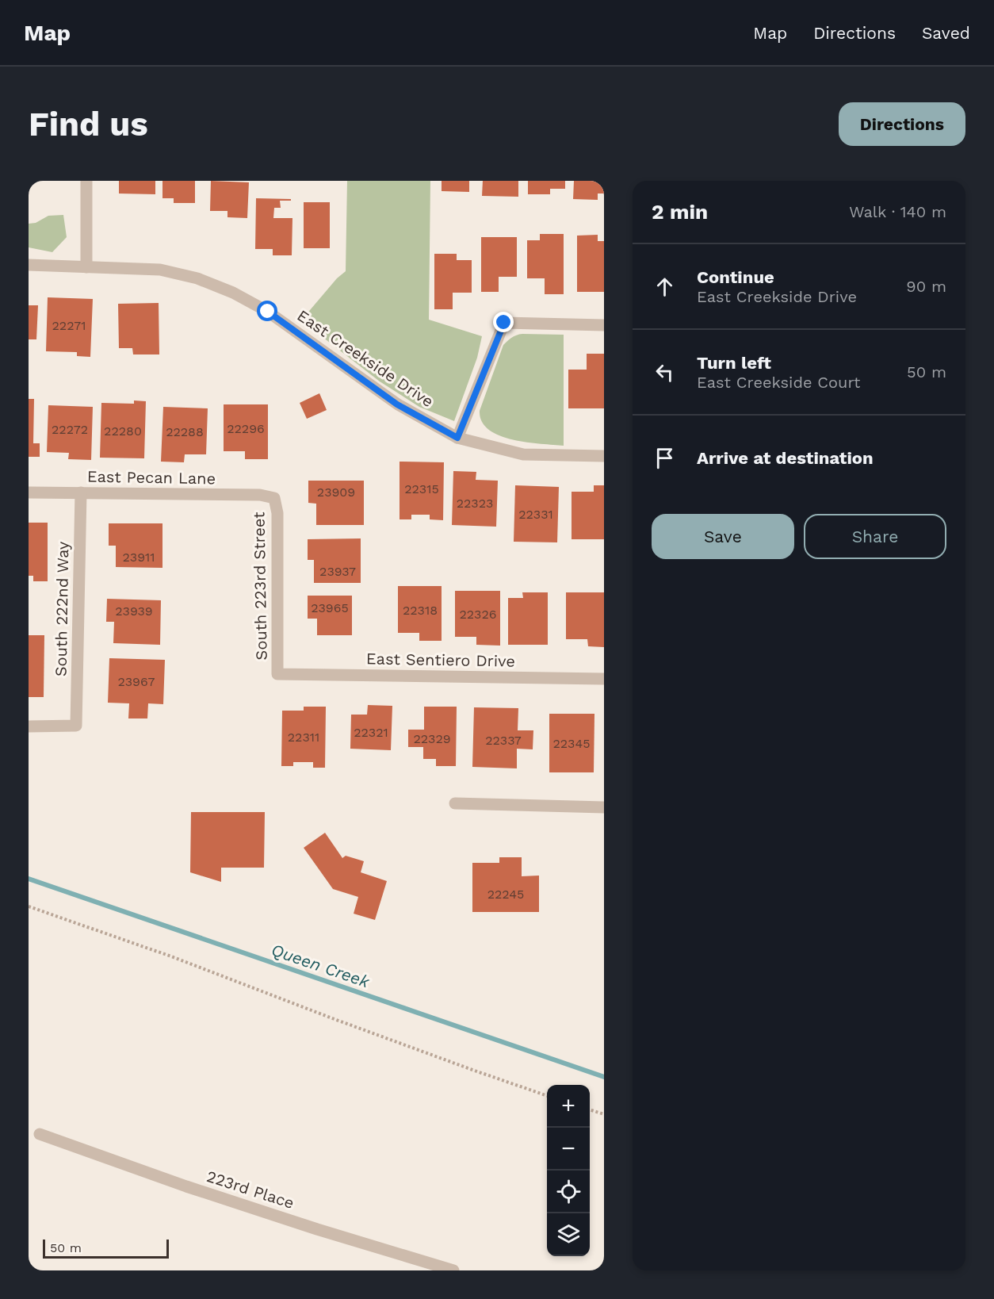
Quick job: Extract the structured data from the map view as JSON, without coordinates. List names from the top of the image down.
{
  "streets": {
    "street": [
      "East Creekside Drive",
      "East Pecan Lane",
      "South 223rd Street",
      "South 222nd Way",
      "East Sentiero Drive",
      "223rd Place"
    ]
  },
  "crossings": [
    ["East Pecan Lane", "South 223rd Street"],
    ["East Pecan Lane", "South 222nd Way"],
    ["South 223rd Street", "East Sentiero Drive"]
  ],
  "water": ["Queen Creek"],
  "house_numbers": [
    "22271",
    "22296",
    "22272",
    "22280",
    "22288",
    "22315",
    "23909",
    "22323",
    "22331",
    "23911",
    "23937",
    "23965",
    "22318",
    "23939",
    "22326",
    "23967",
    "22321",
    "22311",
    "22329",
    "22337",
    "22345",
    "22245"
  ],
  "scale_bar": "50 m",
  "page": {
    "header": "Map",
    "nav": ["Map", "Directions", "Saved"],
    "buttons": [
      "Directions",
      ["Save", "Share"]
    ],
    "title": "Find us",
    "heading": ["2 min", "Walk · 140 m"],
    "list": [
      ["Continue", "East Creekside Drive", "90 m"],
      ["Turn left", "East Creekside Court", "50 m"],
      "Arrive at destination"
    ],
    "map_buttons": ["+", "−"],
    "scale": "50 m"
  }
}
